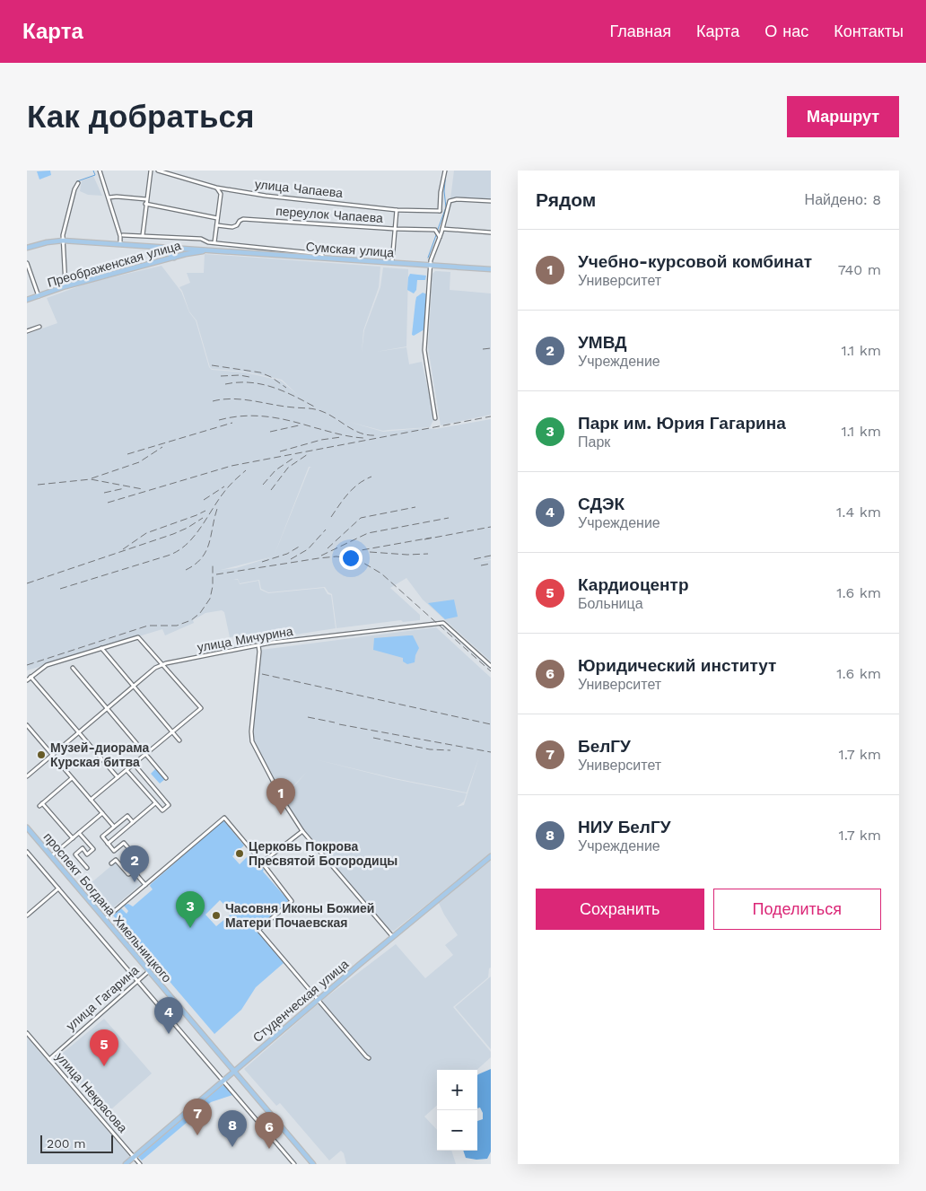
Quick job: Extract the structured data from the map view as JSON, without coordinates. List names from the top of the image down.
{
  "streets": {
    "main road": [
      "Сумская улица",
      "Преображенская улица",
      "проспект Богдана Хмельницкого",
      "Студенческая улица"
    ],
    "street": [
      "улица Чапаева",
      "переулок Чапаева",
      "улица Мичурина",
      "улица Гагарина",
      "улица Некрасова"
    ]
  },
  "crossings": [
    ["Сумская улица", "Преображенская улица"],
    ["проспект Богдана Хмельницкого", "улица Гагарина"],
    ["проспект Богдана Хмельницкого", "Студенческая улица"],
    ["улица Гагарина", "улица Некрасова"],
    ["Студенческая улица", "улица Некрасова"]
  ],
  "places": ["Музей-диорама Курская битва", "Церковь Покрова Пресвятой Богородицы", "Часовня Иконы Божией Матери Почаевская"],
  "scale_bar": "200 m",
  "page": {
    "header": "Карта",
    "nav": [
      "Главная",
      "Карта",
      "О нас",
      "Контакты"
    ],
    "buttons": [
      "Маршрут",
      ["Сохранить", "Поделиться"]
    ],
    "title": "Как добраться",
    "heading": ["Рядом", "Найдено: 8"],
    "list": [
      {
        "mark": "1",
        "name": "Учебно-курсовой комбинат",
        "note": "Университет",
        "value": "740 m"
      },
      {
        "mark": "2",
        "name": "УМВД",
        "note": "Учреждение",
        "value": "1.1 km"
      },
      {
        "mark": "3",
        "name": "Парк им. Юрия Гагарина",
        "note": "Парк",
        "value": "1.1 km"
      },
      {
        "mark": "4",
        "name": "СДЭК",
        "note": "Учреждение",
        "value": "1.4 km"
      },
      {
        "mark": "5",
        "name": "Кардиоцентр",
        "note": "Больница",
        "value": "1.6 km"
      },
      {
        "mark": "6",
        "name": "Юридический институт",
        "note": "Университет",
        "value": "1.6 km"
      },
      {
        "mark": "7",
        "name": "БелГУ",
        "note": "Университет",
        "value": "1.7 km"
      },
      {
        "mark": "8",
        "name": "НИУ БелГУ",
        "note": "Учреждение",
        "value": "1.7 km"
      }
    ],
    "pins": [
      "1",
      "2",
      "3",
      "4",
      "5",
      "7",
      "8",
      "6"
    ],
    "map_buttons": ["+", "−"],
    "scale": "200 m"
  }
}
